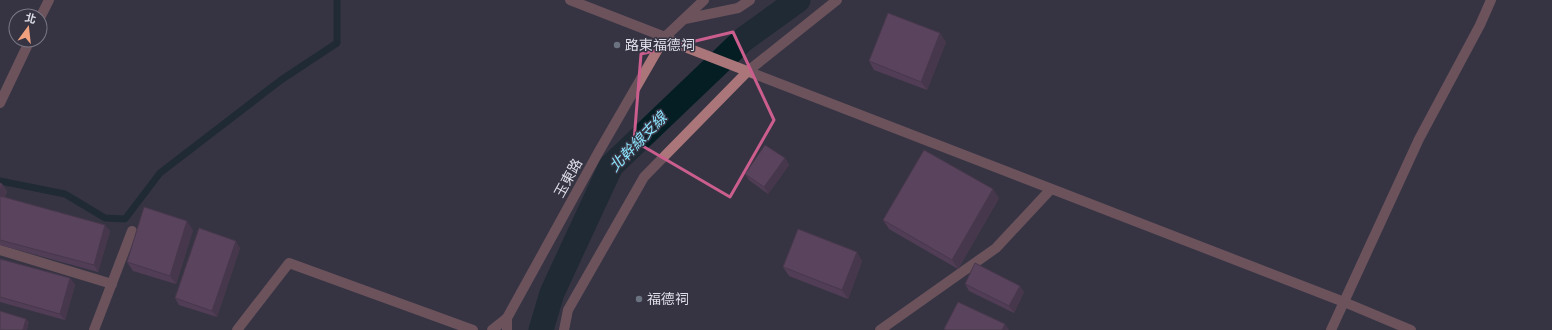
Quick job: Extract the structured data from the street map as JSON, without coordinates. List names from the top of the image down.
{
  "streets": {
    "lane": ["玉東路"]
  },
  "water": ["北幹線支線"],
  "places": ["路東福德祠", "福德祠"],
  "north": "top"
}
